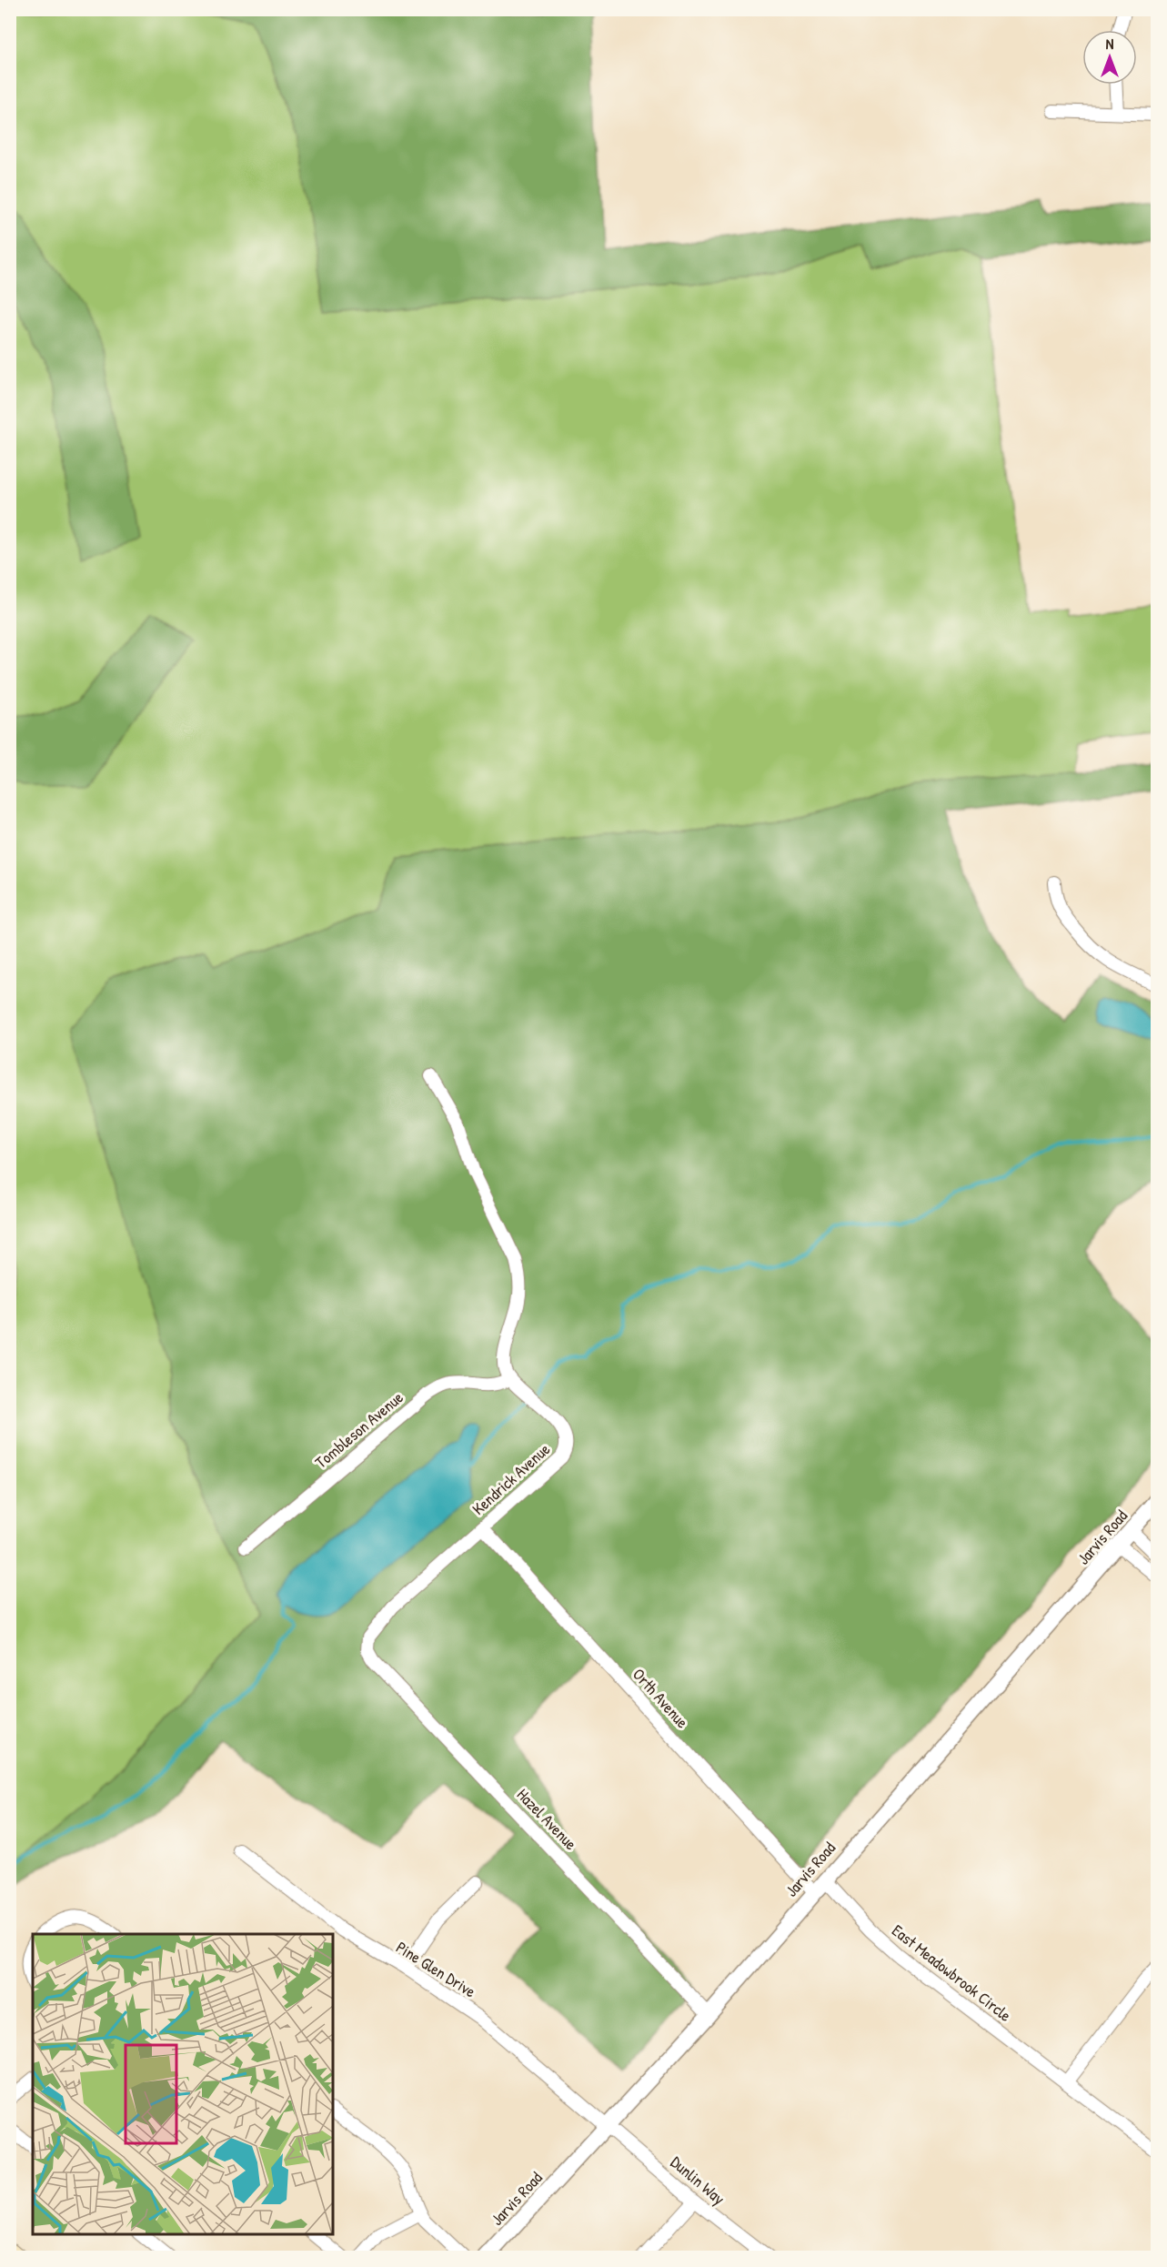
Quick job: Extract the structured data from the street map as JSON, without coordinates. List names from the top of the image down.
{
  "streets": {
    "street": [
      "Tombleson Avenue",
      "Kendrick Avenue",
      "Jarvis Road",
      "Orth Avenue",
      "Hazel Avenue",
      "Pine Glen Drive",
      "East Meadowbrook Circle",
      "Dunlin Way"
    ]
  },
  "crossings": [
    ["Tombleson Avenue", "Kendrick Avenue"],
    ["Kendrick Avenue", "Orth Avenue"],
    ["Kendrick Avenue", "Hazel Avenue"],
    ["Jarvis Road", "Orth Avenue"],
    ["Jarvis Road", "Hazel Avenue"],
    ["Jarvis Road", "Pine Glen Drive"],
    ["Jarvis Road", "East Meadowbrook Circle"],
    ["Jarvis Road", "Dunlin Way"],
    ["Orth Avenue", "East Meadowbrook Circle"],
    ["Pine Glen Drive", "Dunlin Way"]
  ],
  "north": "top"
}
